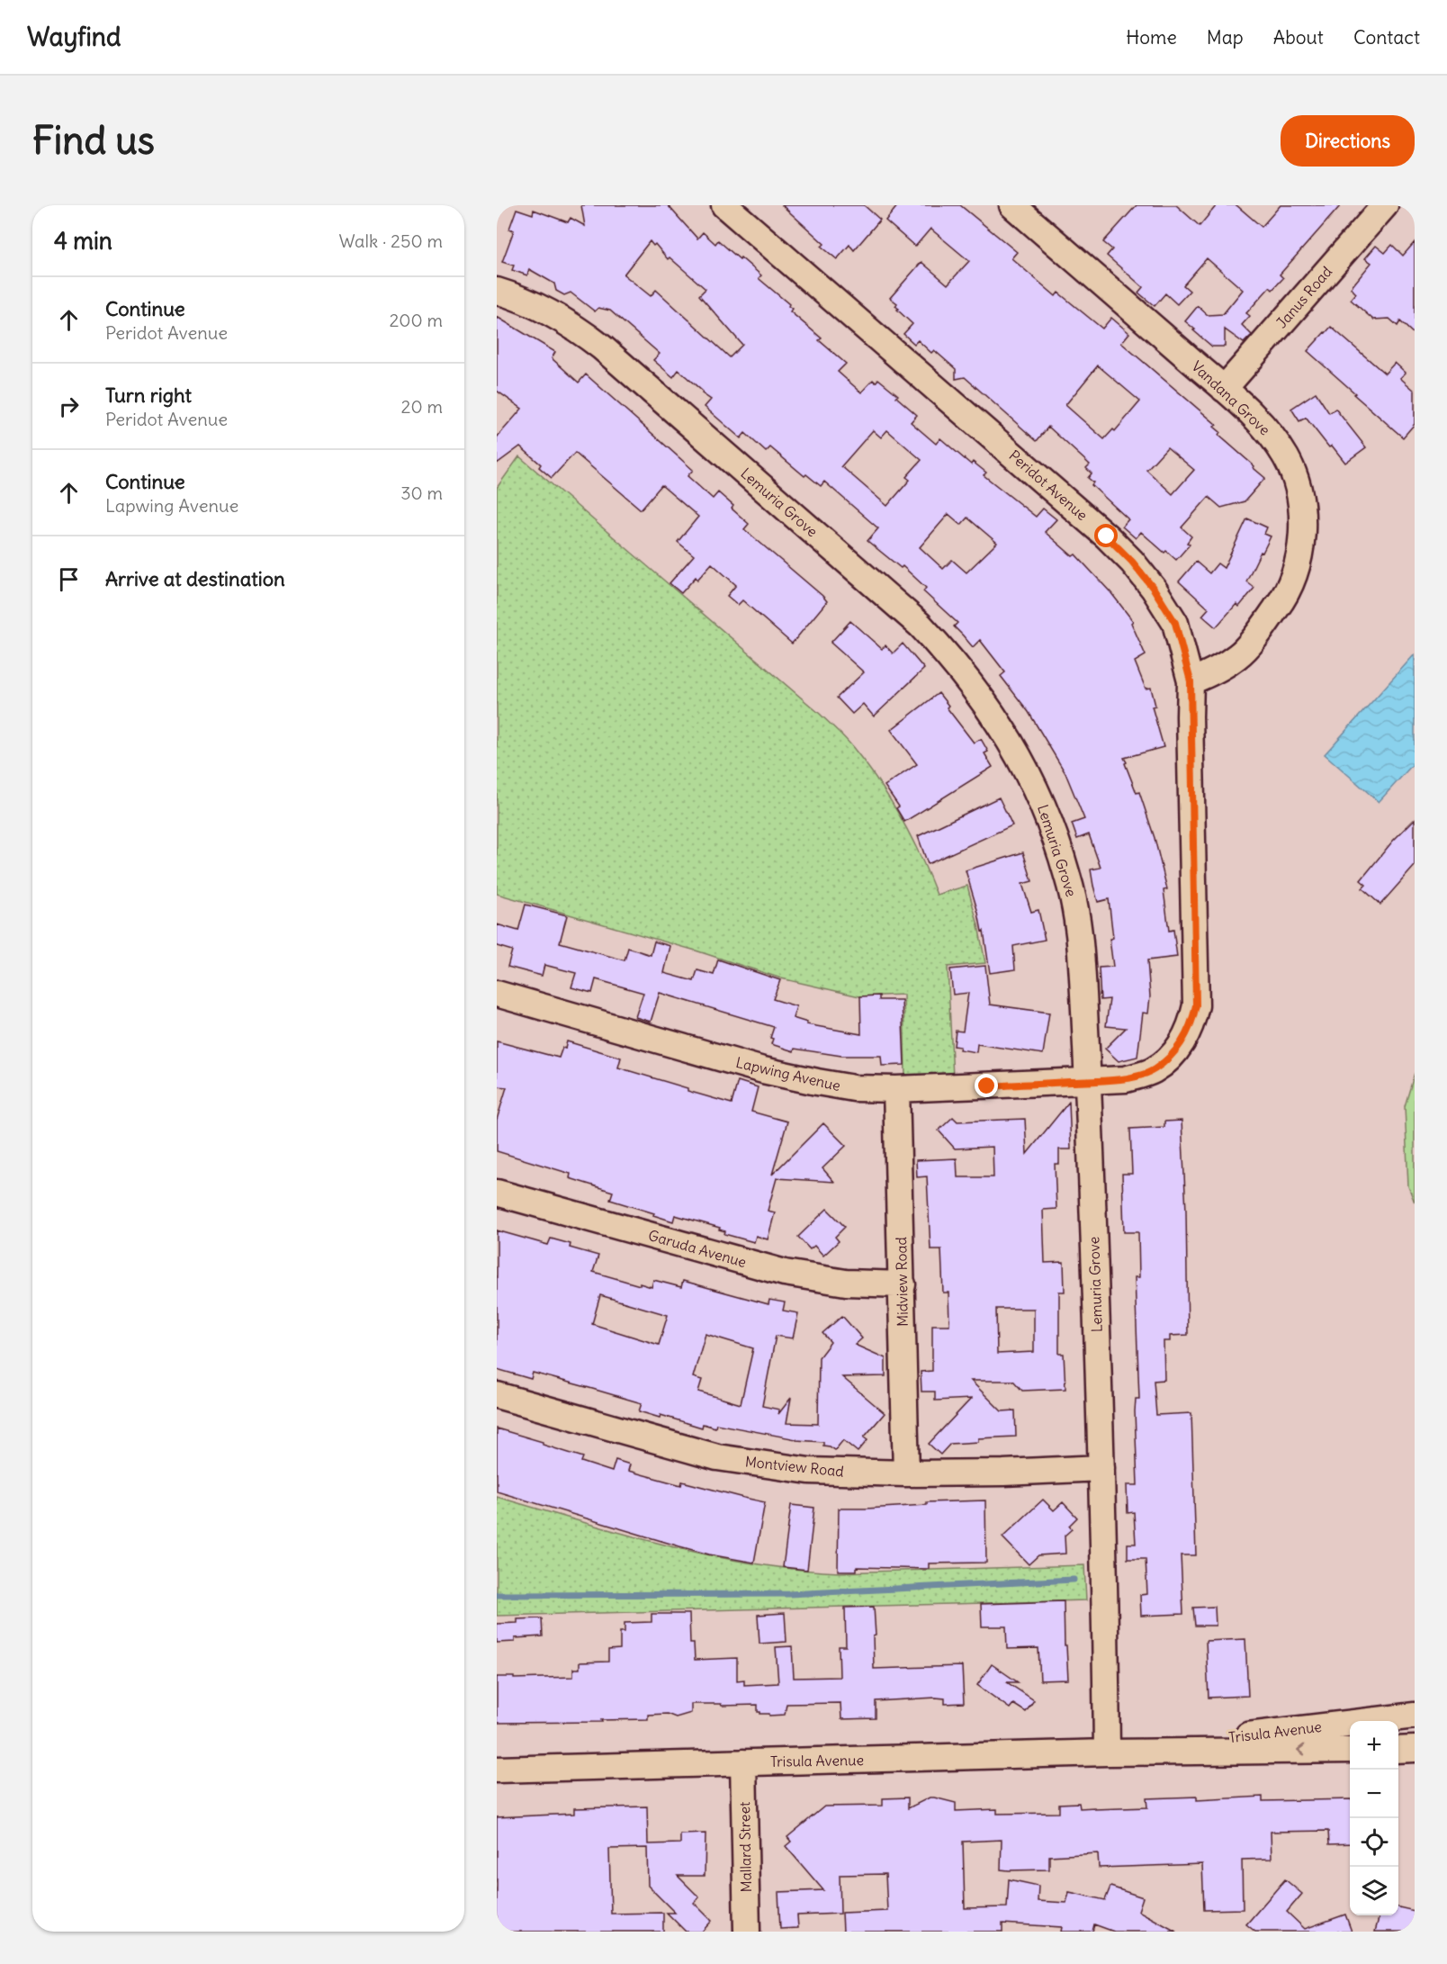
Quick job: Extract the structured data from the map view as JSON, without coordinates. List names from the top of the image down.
{
  "streets": {
    "street": [
      "Janus Road",
      "Vandana Grove",
      "Peridot Avenue",
      "Lemuria Grove",
      "Lapwing Avenue",
      "Garuda Avenue",
      "Midview Road",
      "Montview Road",
      "Trisula Avenue",
      "Mallard Street"
    ]
  },
  "crossings": [
    ["Janus Road", "Vandana Grove"],
    ["Vandana Grove", "Peridot Avenue"],
    ["Peridot Avenue", "Lemuria Grove"],
    ["Peridot Avenue", "Lapwing Avenue"],
    ["Lemuria Grove", "Lapwing Avenue"],
    ["Lemuria Grove", "Montview Road"],
    ["Lemuria Grove", "Trisula Avenue"],
    ["Lapwing Avenue", "Midview Road"],
    ["Garuda Avenue", "Midview Road"],
    ["Midview Road", "Montview Road"],
    ["Trisula Avenue", "Mallard Street"]
  ],
  "page": {
    "header": "Wayfind",
    "nav": [
      "Home",
      "Map",
      "About",
      "Contact"
    ],
    "buttons": "Directions",
    "title": "Find us",
    "heading": ["4 min", "Walk · 250 m"],
    "list": [
      ["Continue", "Peridot Avenue", "200 m"],
      ["Turn right", "Peridot Avenue", "20 m"],
      ["Continue", "Lapwing Avenue", "30 m"],
      "Arrive at destination"
    ],
    "map_buttons": ["+", "−"]
  }
}
